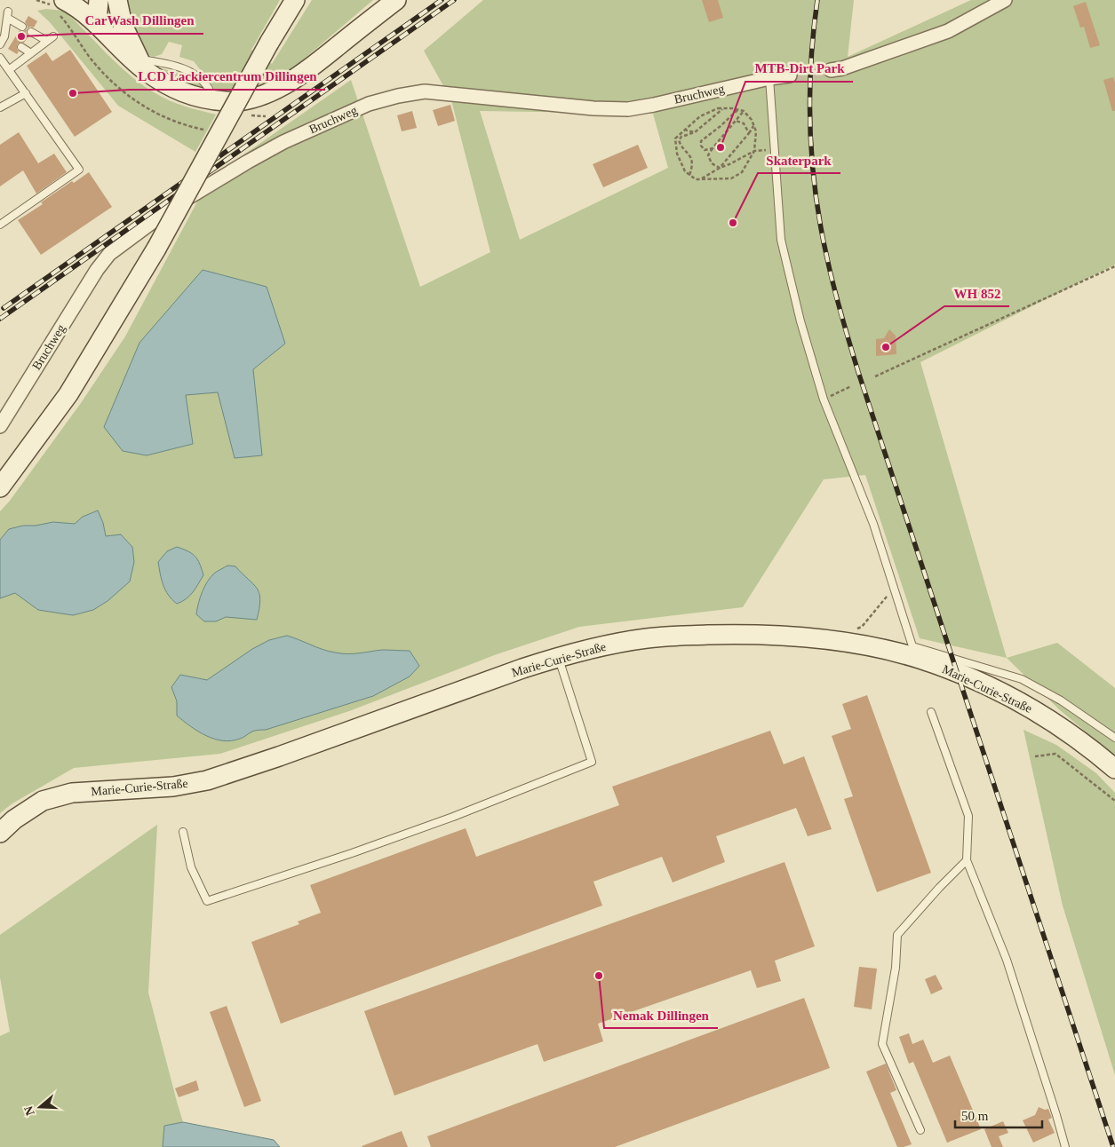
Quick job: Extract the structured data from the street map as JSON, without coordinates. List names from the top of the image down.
{
  "streets": {
    "main road": ["Marie-Curie-Straße"],
    "street": ["Bruchweg"]
  },
  "places": [
    "CarWash Dillingen",
    "LCD Lackiercentrum Dillingen",
    "MTB-Dirt Park",
    "Skaterpark",
    "WH 852",
    "Nemak Dillingen"
  ],
  "scale_bar": "50 m",
  "north": "left"
}
